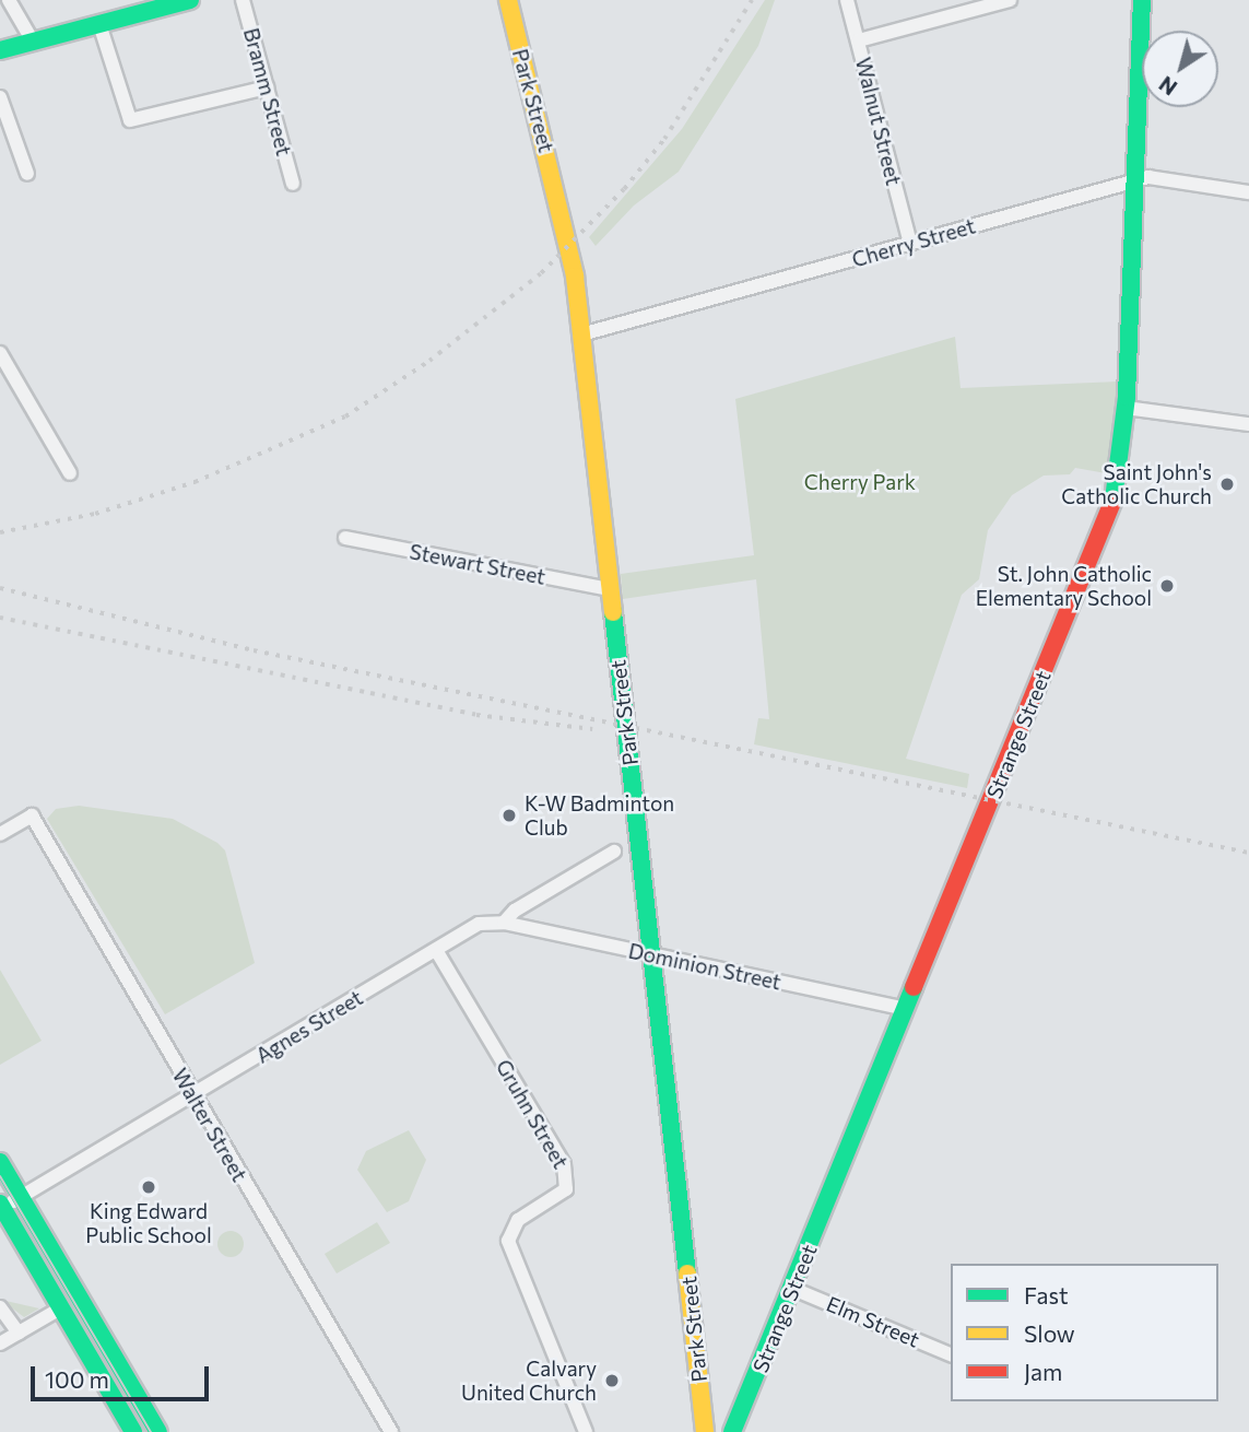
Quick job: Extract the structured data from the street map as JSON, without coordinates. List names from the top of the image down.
{
  "streets": {
    "street": [
      "Bramm Street",
      "Park Street",
      "Walnut Street",
      "Cherry Street",
      "Stewart Street",
      "Strange Street",
      "Dominion Street",
      "Agnes Street",
      "Gruhn Street",
      "Walter Street",
      "Elm Street"
    ]
  },
  "crossings": [
    ["Park Street", "Cherry Street"],
    ["Park Street", "Stewart Street"],
    ["Park Street", "Dominion Street"],
    ["Walnut Street", "Cherry Street"],
    ["Cherry Street", "Strange Street"],
    ["Strange Street", "Dominion Street"],
    ["Strange Street", "Elm Street"],
    ["Dominion Street", "Agnes Street"],
    ["Agnes Street", "Gruhn Street"],
    ["Agnes Street", "Walter Street"]
  ],
  "parks": ["Cherry Park"],
  "places": [
    "Saint John's Catholic Church",
    "St. John Catholic Elementary School",
    "K-W Badminton Club",
    "King Edward Public School",
    "Calvary United Church"
  ],
  "legend": ["Fast", "Slow", "Jam"],
  "scale_bar": "100 m",
  "north": "bottom left"
}
